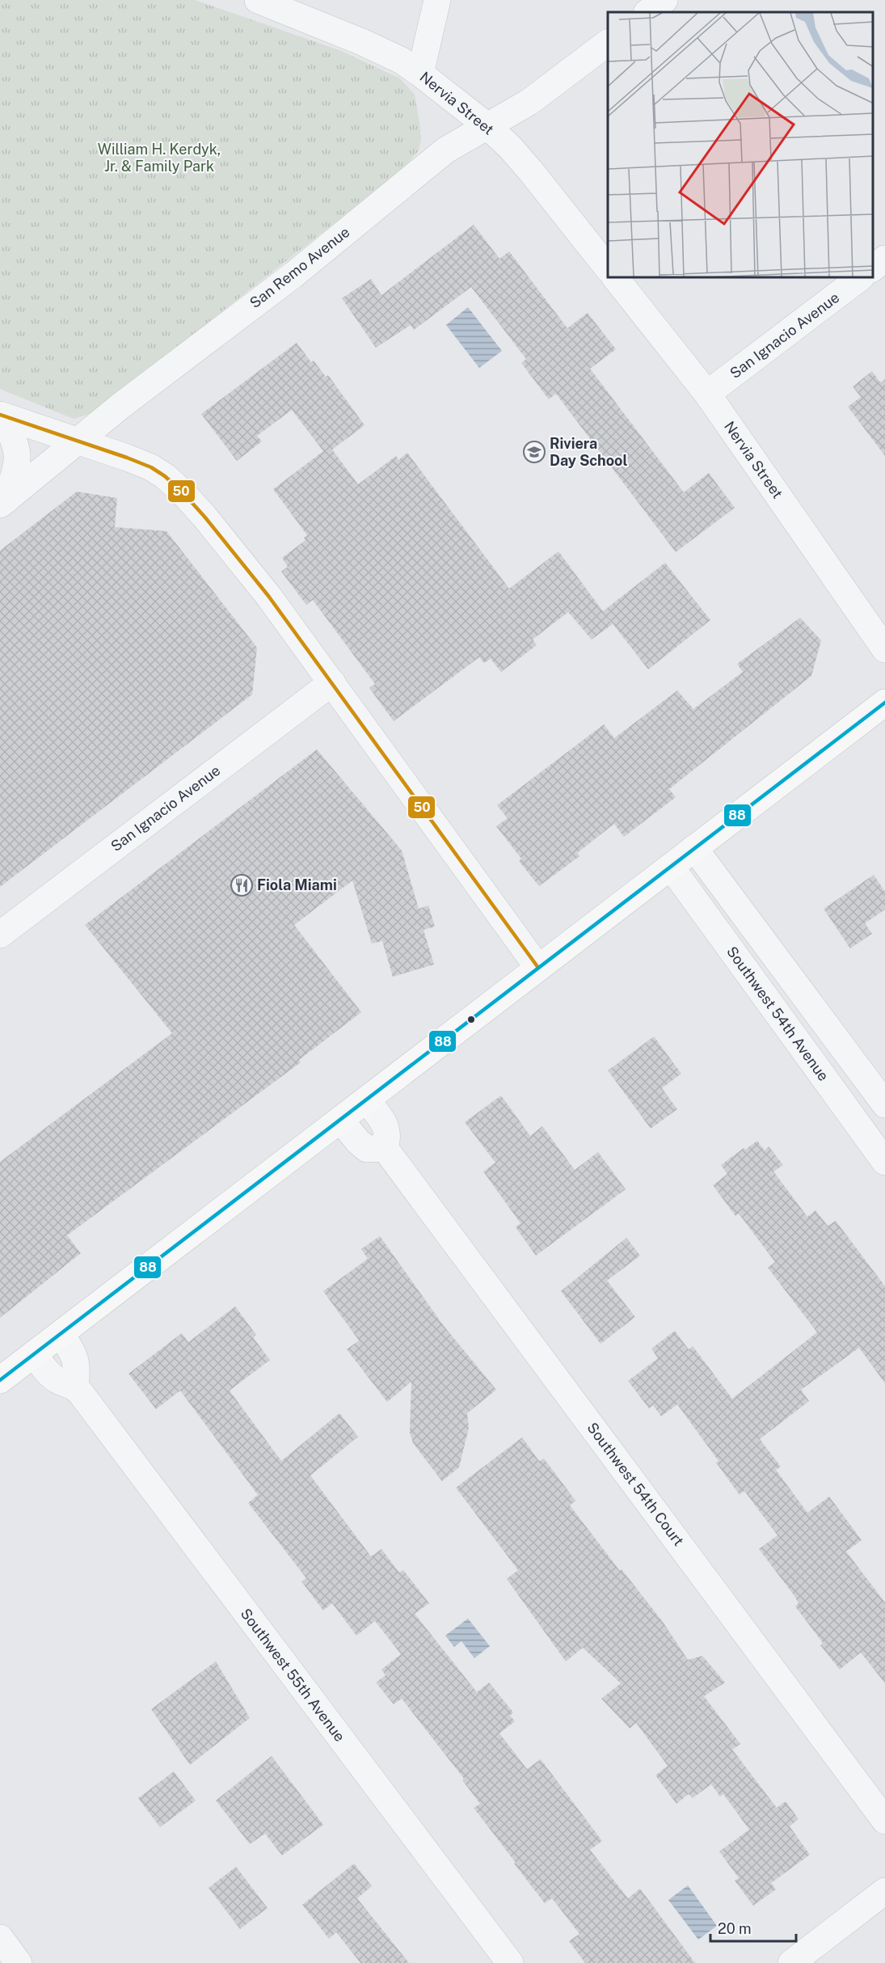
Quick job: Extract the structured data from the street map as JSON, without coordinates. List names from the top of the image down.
{
  "streets": {
    "street": [
      "Nervia Street",
      "San Remo Avenue",
      "San Ignacio Avenue",
      "Southwest 54th Avenue",
      "Southwest 54th Court",
      "Southwest 55th Avenue"
    ]
  },
  "crossings": [
    ["Nervia Street", "San Remo Avenue"],
    ["Nervia Street", "San Ignacio Avenue"]
  ],
  "parks": ["William H. Kerdyk, Jr. & Family Park"],
  "places": {
    "school or university": ["Riviera Day School"],
    "restaurant": ["Fiola Miami"]
  },
  "lines": ["transit line 50", "transit line 88"],
  "scale_bar": "20 m"
}
